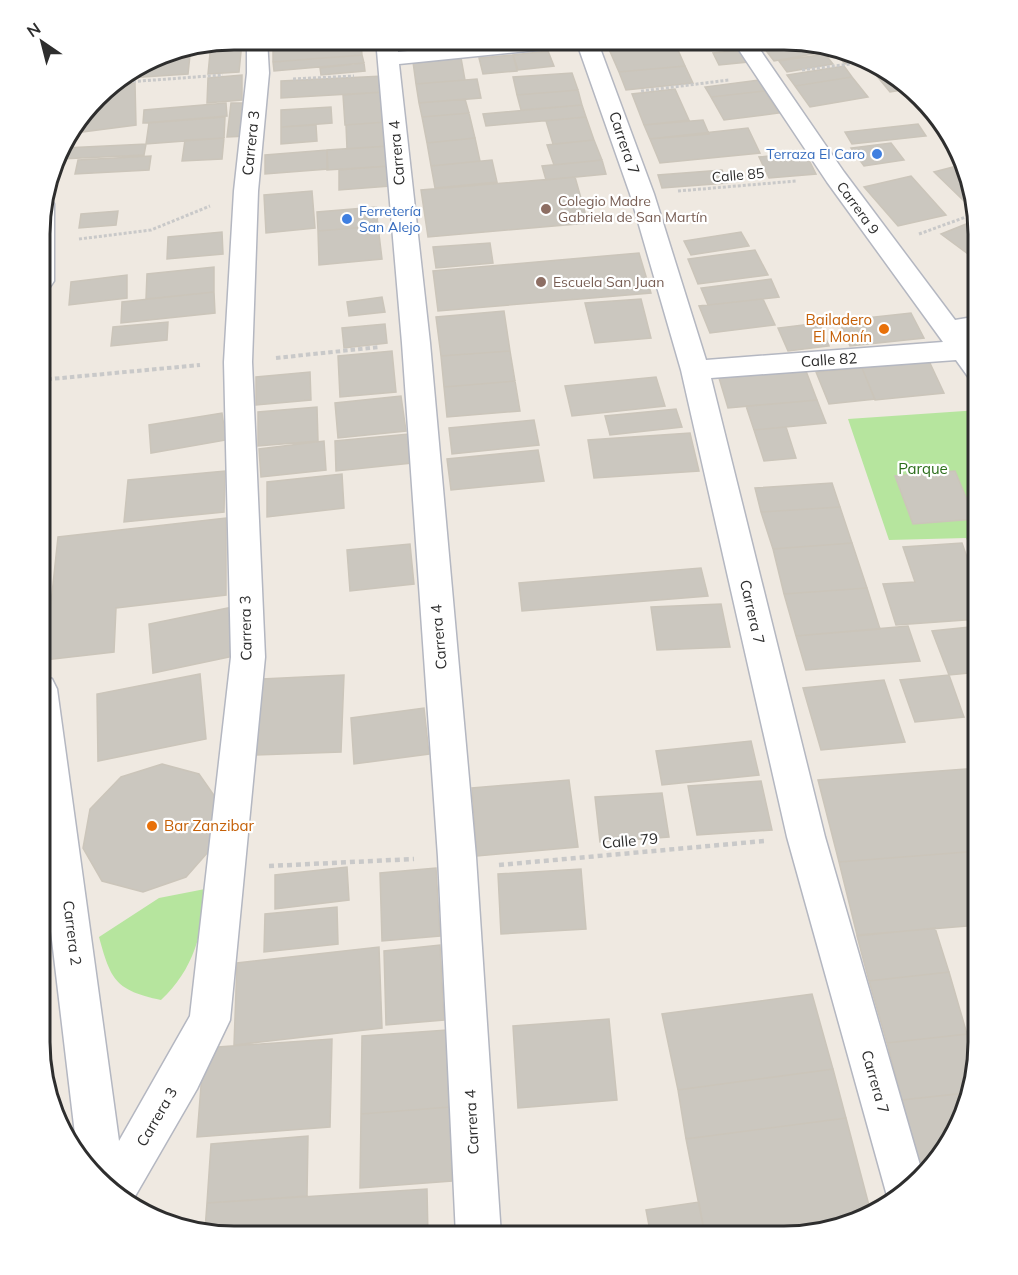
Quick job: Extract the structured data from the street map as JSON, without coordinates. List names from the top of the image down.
{
  "streets": {
    "street": [
      "Carrera 3",
      "Carrera 7",
      "Carrera 4",
      "Carrera 9",
      "Calle 82",
      "Carrera 2"
    ],
    "path": ["Calle 85", "Calle 79"]
  },
  "crossings": [
    ["Carrera 3", "Calle 79"],
    ["Carrera 7", "Calle 85"],
    ["Carrera 7", "Calle 82"],
    ["Carrera 7", "Calle 79"],
    ["Carrera 4", "Calle 79"],
    ["Calle 85", "Carrera 9"],
    ["Carrera 9", "Calle 82"]
  ],
  "parks": ["Parque"],
  "places": [
    "Terraza El Caro",
    "Colegio Madre Gabriela de San Martín",
    "Ferretería San Alejo",
    "Escuela San Juan",
    "Bailadero El Monín",
    "Bar Zanzibar"
  ],
  "north": "top left"
}
